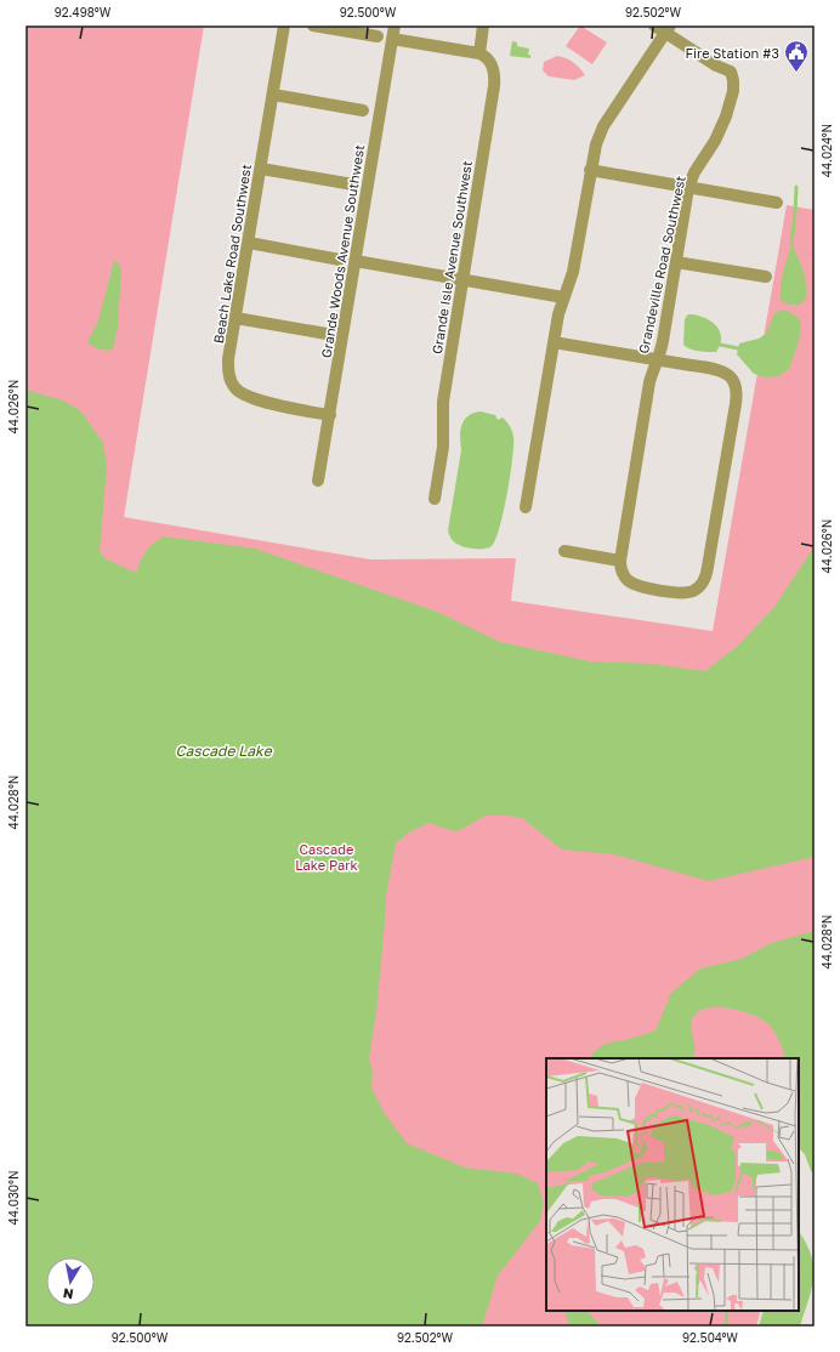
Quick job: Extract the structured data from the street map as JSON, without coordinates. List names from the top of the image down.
{
  "streets": {
    "street": [
      "Grande Woods Avenue Southwest",
      "Beach Lake Road Southwest",
      "Grande Isle Avenue Southwest",
      "Grandeville Road Southwest"
    ]
  },
  "crossings": [
    ["Grande Woods Avenue Southwest", "Beach Lake Road Southwest"]
  ],
  "water": ["Cascade Lake"],
  "parks": ["Cascade Lake Park"],
  "places": {
    "public building": ["Fire Station #3"]
  },
  "north": "bottom",
  "coordinates": [
    "92.498°W",
    "92.500°W",
    "92.502°W",
    "44.024°N",
    "44.026°N",
    "44.028°N",
    "44.030°N",
    "92.504°W"
  ]
}
